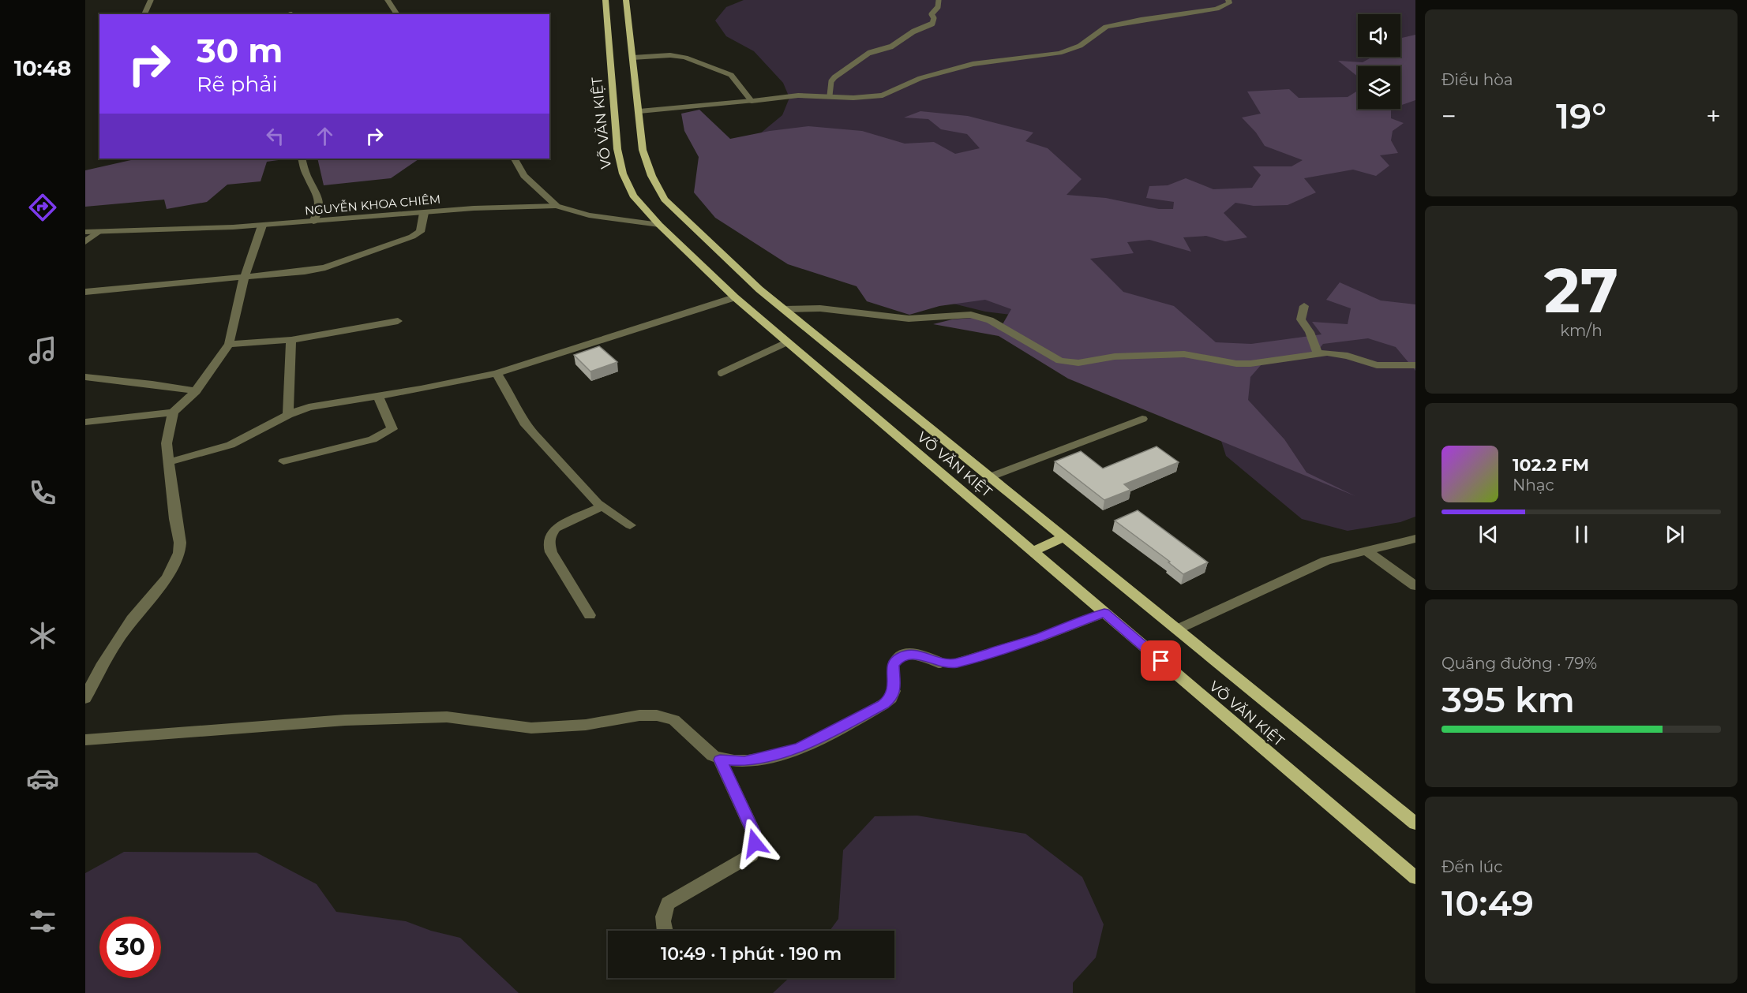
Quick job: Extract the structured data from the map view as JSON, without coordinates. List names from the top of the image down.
{
  "streets": {
    "main road": ["VÕ VĂN KIỆT"],
    "street": ["NGUYỄN KHOA CHIÊM"]
  },
  "crossings": [
    ["VÕ VĂN KIỆT", "NGUYỄN KHOA CHIÊM"]
  ],
  "page": {
    "tabs": "10:48",
    "tile": [
      "Điều hòa",
      ["27", "km/h"],
      ["Quãng đường · 79%", "395 km"],
      ["Đến lúc", "10:49"]
    ],
    "turn": ["30 m", "Rẽ phải"],
    "heat": ["−", "19°", "+"],
    "song": ["102.2 FM", "Nhạc"],
    "limit": "30",
    "trip": "10:49 · 1 phút · 190 m"
  }
}
